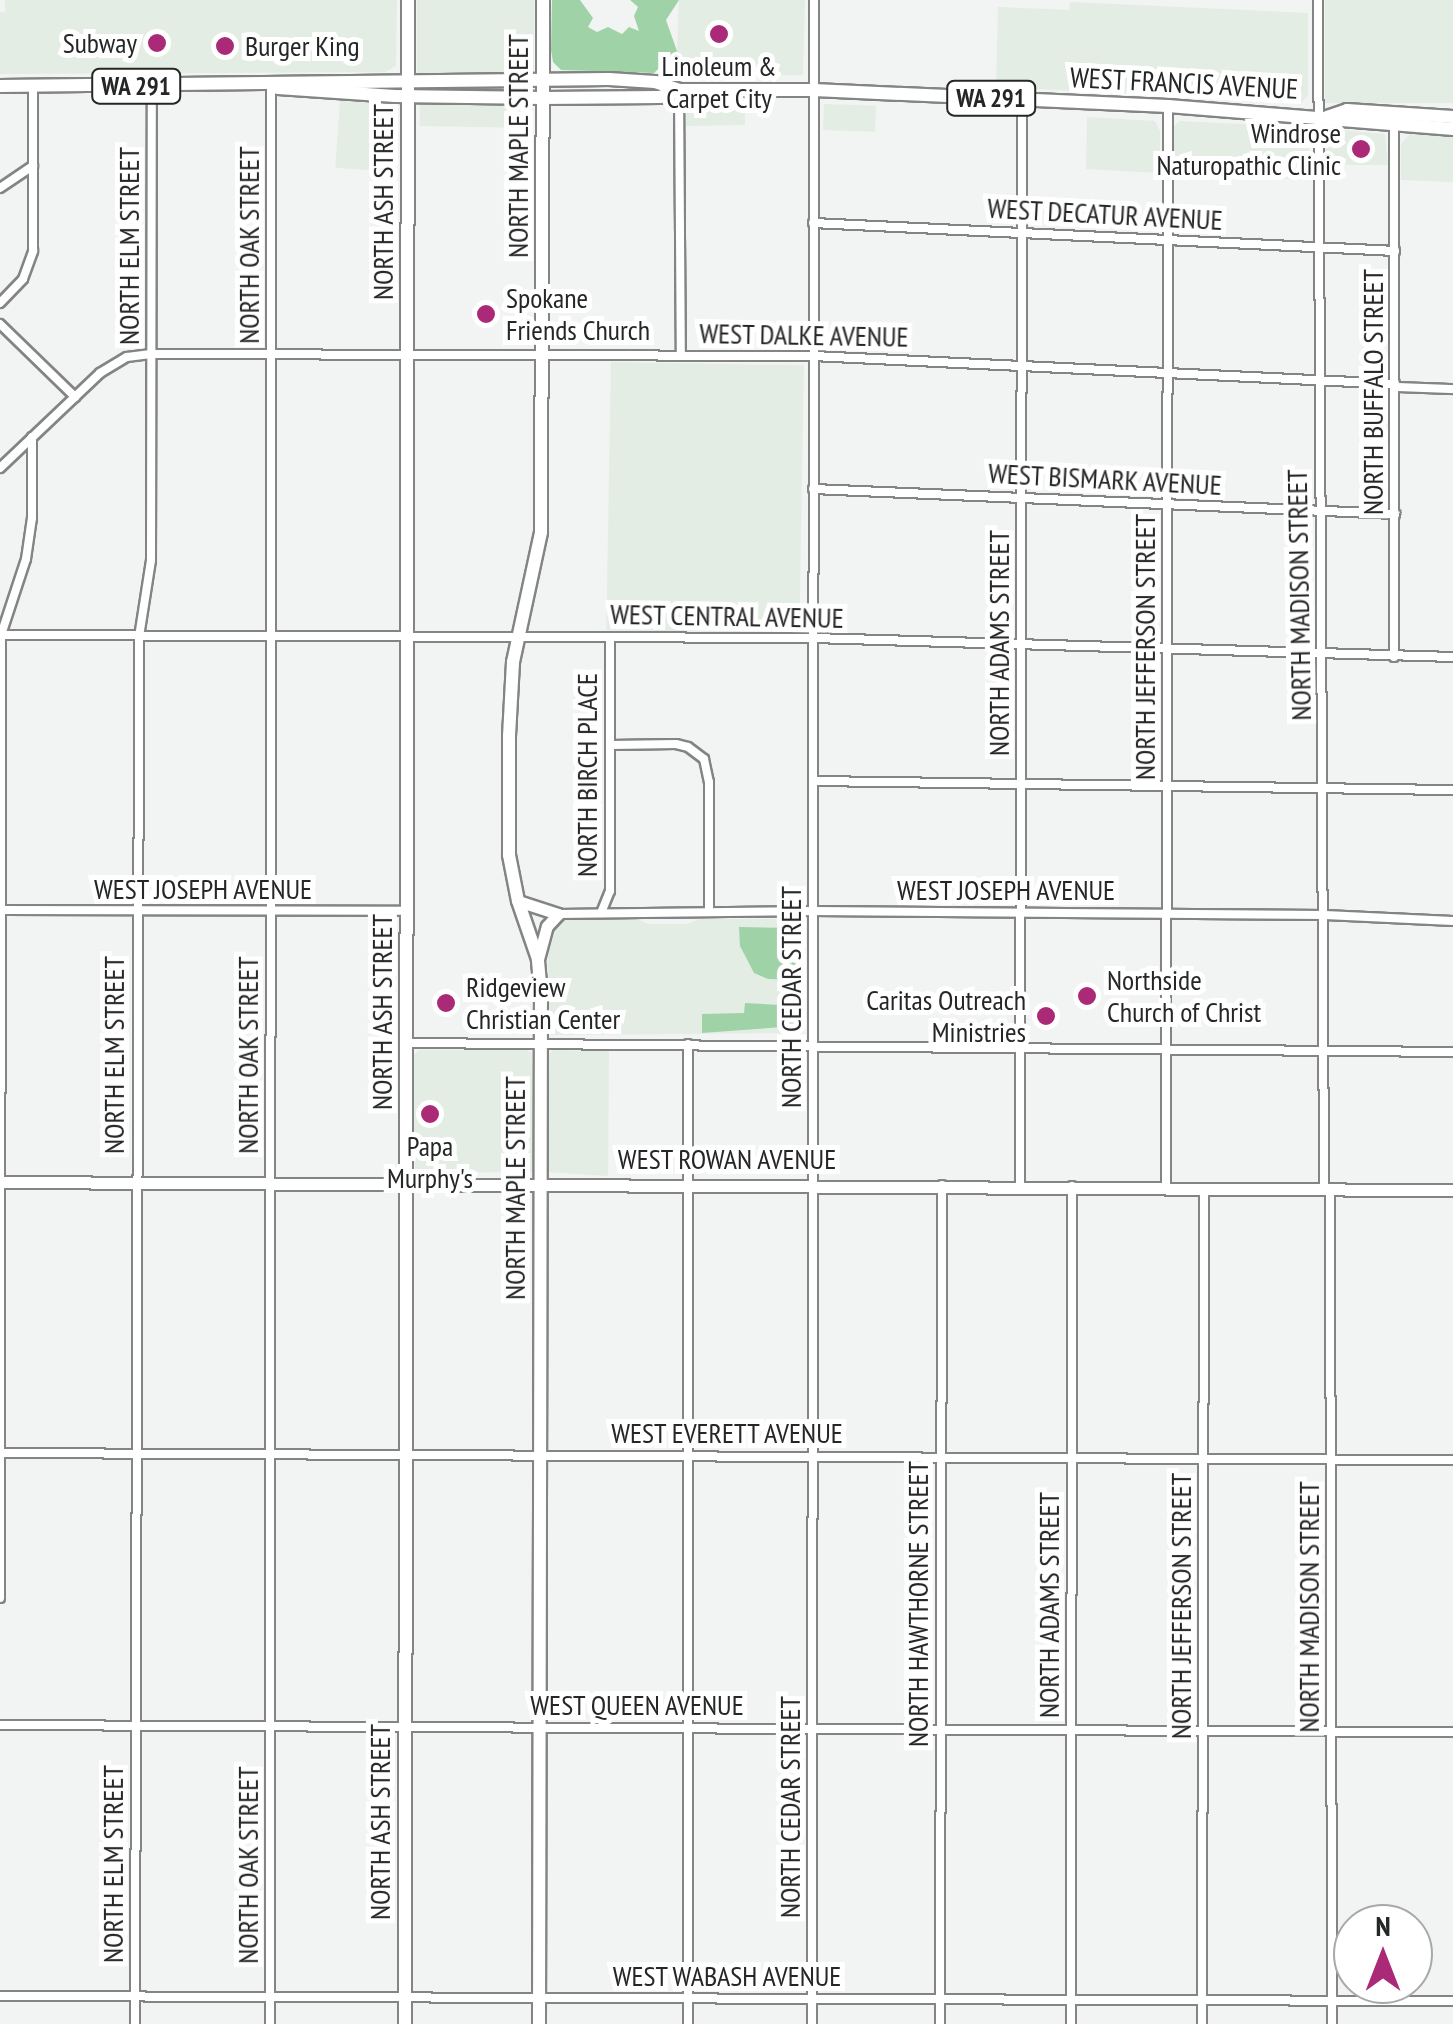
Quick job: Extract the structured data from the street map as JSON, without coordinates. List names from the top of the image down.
{
  "streets": {
    "main road": [
      "WEST FRANCIS AVENUE",
      "WA 291",
      "NORTH MAPLE STREET",
      "NORTH ASH STREET"
    ],
    "street": [
      "WEST DECATUR AVENUE",
      "NORTH OAK STREET",
      "NORTH ELM STREET",
      "WEST DALKE AVENUE",
      "NORTH BUFFALO STREET",
      "WEST BISMARK AVENUE",
      "NORTH MADISON STREET",
      "WEST CENTRAL AVENUE",
      "NORTH ADAMS STREET",
      "NORTH JEFFERSON STREET",
      "NORTH BIRCH PLACE",
      "WEST JOSEPH AVENUE",
      "NORTH CEDAR STREET",
      "WEST ROWAN AVENUE",
      "WEST EVERETT AVENUE",
      "NORTH HAWTHORNE STREET",
      "WEST QUEEN AVENUE",
      "WEST WABASH AVENUE"
    ]
  },
  "crossings": [
    ["WEST FRANCIS AVENUE", "NORTH MAPLE STREET"],
    ["WEST FRANCIS AVENUE", "NORTH ASH STREET"],
    ["WEST FRANCIS AVENUE", "NORTH OAK STREET"],
    ["WEST FRANCIS AVENUE", "NORTH ELM STREET"],
    ["WEST FRANCIS AVENUE", "NORTH BUFFALO STREET"],
    ["WEST FRANCIS AVENUE", "NORTH MADISON STREET"],
    ["WEST FRANCIS AVENUE", "NORTH ADAMS STREET"],
    ["WEST FRANCIS AVENUE", "NORTH JEFFERSON STREET"],
    ["WEST FRANCIS AVENUE", "NORTH CEDAR STREET"],
    ["NORTH MAPLE STREET", "WEST DALKE AVENUE"],
    ["NORTH MAPLE STREET", "WEST CENTRAL AVENUE"],
    ["NORTH MAPLE STREET", "WEST ROWAN AVENUE"],
    ["NORTH MAPLE STREET", "WEST EVERETT AVENUE"],
    ["NORTH MAPLE STREET", "WEST QUEEN AVENUE"],
    ["NORTH MAPLE STREET", "WEST WABASH AVENUE"],
    ["NORTH ASH STREET", "WEST DALKE AVENUE"],
    ["NORTH ASH STREET", "WEST CENTRAL AVENUE"],
    ["NORTH ASH STREET", "WEST JOSEPH AVENUE"],
    ["NORTH ASH STREET", "WEST ROWAN AVENUE"],
    ["NORTH ASH STREET", "WEST EVERETT AVENUE"],
    ["NORTH ASH STREET", "WEST QUEEN AVENUE"],
    ["NORTH ASH STREET", "WEST WABASH AVENUE"],
    ["WEST DECATUR AVENUE", "NORTH BUFFALO STREET"],
    ["WEST DECATUR AVENUE", "NORTH MADISON STREET"],
    ["WEST DECATUR AVENUE", "NORTH ADAMS STREET"],
    ["WEST DECATUR AVENUE", "NORTH JEFFERSON STREET"],
    ["WEST DECATUR AVENUE", "NORTH CEDAR STREET"],
    ["NORTH OAK STREET", "WEST DALKE AVENUE"],
    ["NORTH OAK STREET", "WEST CENTRAL AVENUE"],
    ["NORTH OAK STREET", "WEST JOSEPH AVENUE"],
    ["NORTH OAK STREET", "WEST ROWAN AVENUE"],
    ["NORTH OAK STREET", "WEST EVERETT AVENUE"],
    ["NORTH OAK STREET", "WEST QUEEN AVENUE"],
    ["NORTH OAK STREET", "WEST WABASH AVENUE"],
    ["NORTH ELM STREET", "WEST DALKE AVENUE"],
    ["NORTH ELM STREET", "WEST CENTRAL AVENUE"],
    ["NORTH ELM STREET", "WEST JOSEPH AVENUE"],
    ["NORTH ELM STREET", "WEST ROWAN AVENUE"],
    ["NORTH ELM STREET", "WEST EVERETT AVENUE"],
    ["NORTH ELM STREET", "WEST QUEEN AVENUE"],
    ["NORTH ELM STREET", "WEST WABASH AVENUE"],
    ["WEST DALKE AVENUE", "NORTH BUFFALO STREET"],
    ["WEST DALKE AVENUE", "NORTH MADISON STREET"],
    ["WEST DALKE AVENUE", "NORTH ADAMS STREET"],
    ["WEST DALKE AVENUE", "NORTH JEFFERSON STREET"],
    ["WEST DALKE AVENUE", "NORTH CEDAR STREET"],
    ["NORTH BUFFALO STREET", "WEST BISMARK AVENUE"],
    ["NORTH BUFFALO STREET", "WEST CENTRAL AVENUE"],
    ["WEST BISMARK AVENUE", "NORTH MADISON STREET"],
    ["WEST BISMARK AVENUE", "NORTH ADAMS STREET"],
    ["WEST BISMARK AVENUE", "NORTH JEFFERSON STREET"],
    ["WEST BISMARK AVENUE", "NORTH CEDAR STREET"],
    ["NORTH MADISON STREET", "WEST CENTRAL AVENUE"],
    ["NORTH MADISON STREET", "WEST JOSEPH AVENUE"],
    ["NORTH MADISON STREET", "WEST ROWAN AVENUE"],
    ["NORTH MADISON STREET", "WEST EVERETT AVENUE"],
    ["NORTH MADISON STREET", "WEST QUEEN AVENUE"],
    ["NORTH MADISON STREET", "WEST WABASH AVENUE"],
    ["WEST CENTRAL AVENUE", "NORTH ADAMS STREET"],
    ["WEST CENTRAL AVENUE", "NORTH JEFFERSON STREET"],
    ["WEST CENTRAL AVENUE", "NORTH BIRCH PLACE"],
    ["WEST CENTRAL AVENUE", "NORTH CEDAR STREET"],
    ["NORTH ADAMS STREET", "WEST JOSEPH AVENUE"],
    ["NORTH ADAMS STREET", "WEST ROWAN AVENUE"],
    ["NORTH ADAMS STREET", "WEST EVERETT AVENUE"],
    ["NORTH ADAMS STREET", "WEST QUEEN AVENUE"],
    ["NORTH ADAMS STREET", "WEST WABASH AVENUE"],
    ["NORTH JEFFERSON STREET", "WEST JOSEPH AVENUE"],
    ["NORTH JEFFERSON STREET", "WEST ROWAN AVENUE"],
    ["NORTH JEFFERSON STREET", "WEST EVERETT AVENUE"],
    ["NORTH JEFFERSON STREET", "WEST QUEEN AVENUE"],
    ["NORTH JEFFERSON STREET", "WEST WABASH AVENUE"],
    ["NORTH BIRCH PLACE", "WEST JOSEPH AVENUE"],
    ["WEST JOSEPH AVENUE", "NORTH CEDAR STREET"],
    ["NORTH CEDAR STREET", "WEST ROWAN AVENUE"],
    ["NORTH CEDAR STREET", "WEST EVERETT AVENUE"],
    ["NORTH CEDAR STREET", "WEST QUEEN AVENUE"],
    ["NORTH CEDAR STREET", "WEST WABASH AVENUE"],
    ["WEST ROWAN AVENUE", "NORTH HAWTHORNE STREET"],
    ["WEST EVERETT AVENUE", "NORTH HAWTHORNE STREET"],
    ["NORTH HAWTHORNE STREET", "WEST QUEEN AVENUE"],
    ["NORTH HAWTHORNE STREET", "WEST WABASH AVENUE"]
  ],
  "places": [
    "Linoleum & Carpet City",
    "Subway",
    "Burger King",
    "Windrose Naturopathic Clinic",
    "Spokane Friends Church",
    "Northside Church of Christ",
    "Ridgeview Christian Center",
    "Caritas Outreach Ministries",
    "Papa Murphy's"
  ],
  "north": "top"
}
